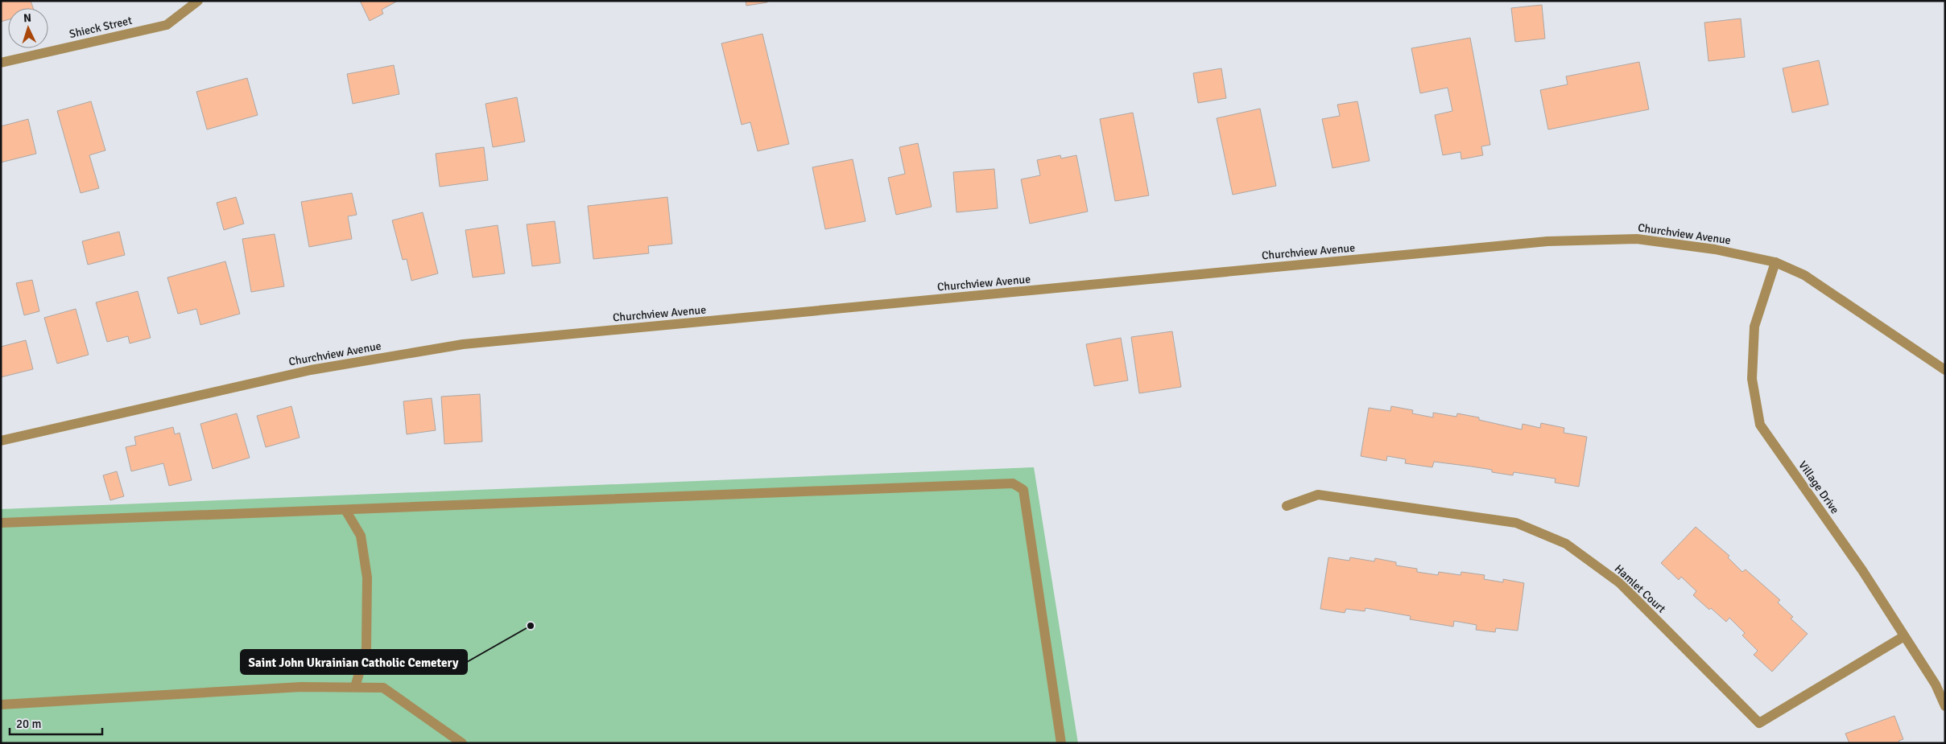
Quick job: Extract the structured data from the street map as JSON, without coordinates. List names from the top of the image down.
{
  "streets": {
    "street": [
      "Shieck Street",
      "Churchview Avenue",
      "Village Drive",
      "Hamlet Court"
    ]
  },
  "crossings": [
    ["Churchview Avenue", "Village Drive"],
    ["Village Drive", "Hamlet Court"]
  ],
  "places": ["Saint John Ukrainian Catholic Cemetery"],
  "scale_bar": "20 m",
  "north": "top"
}
